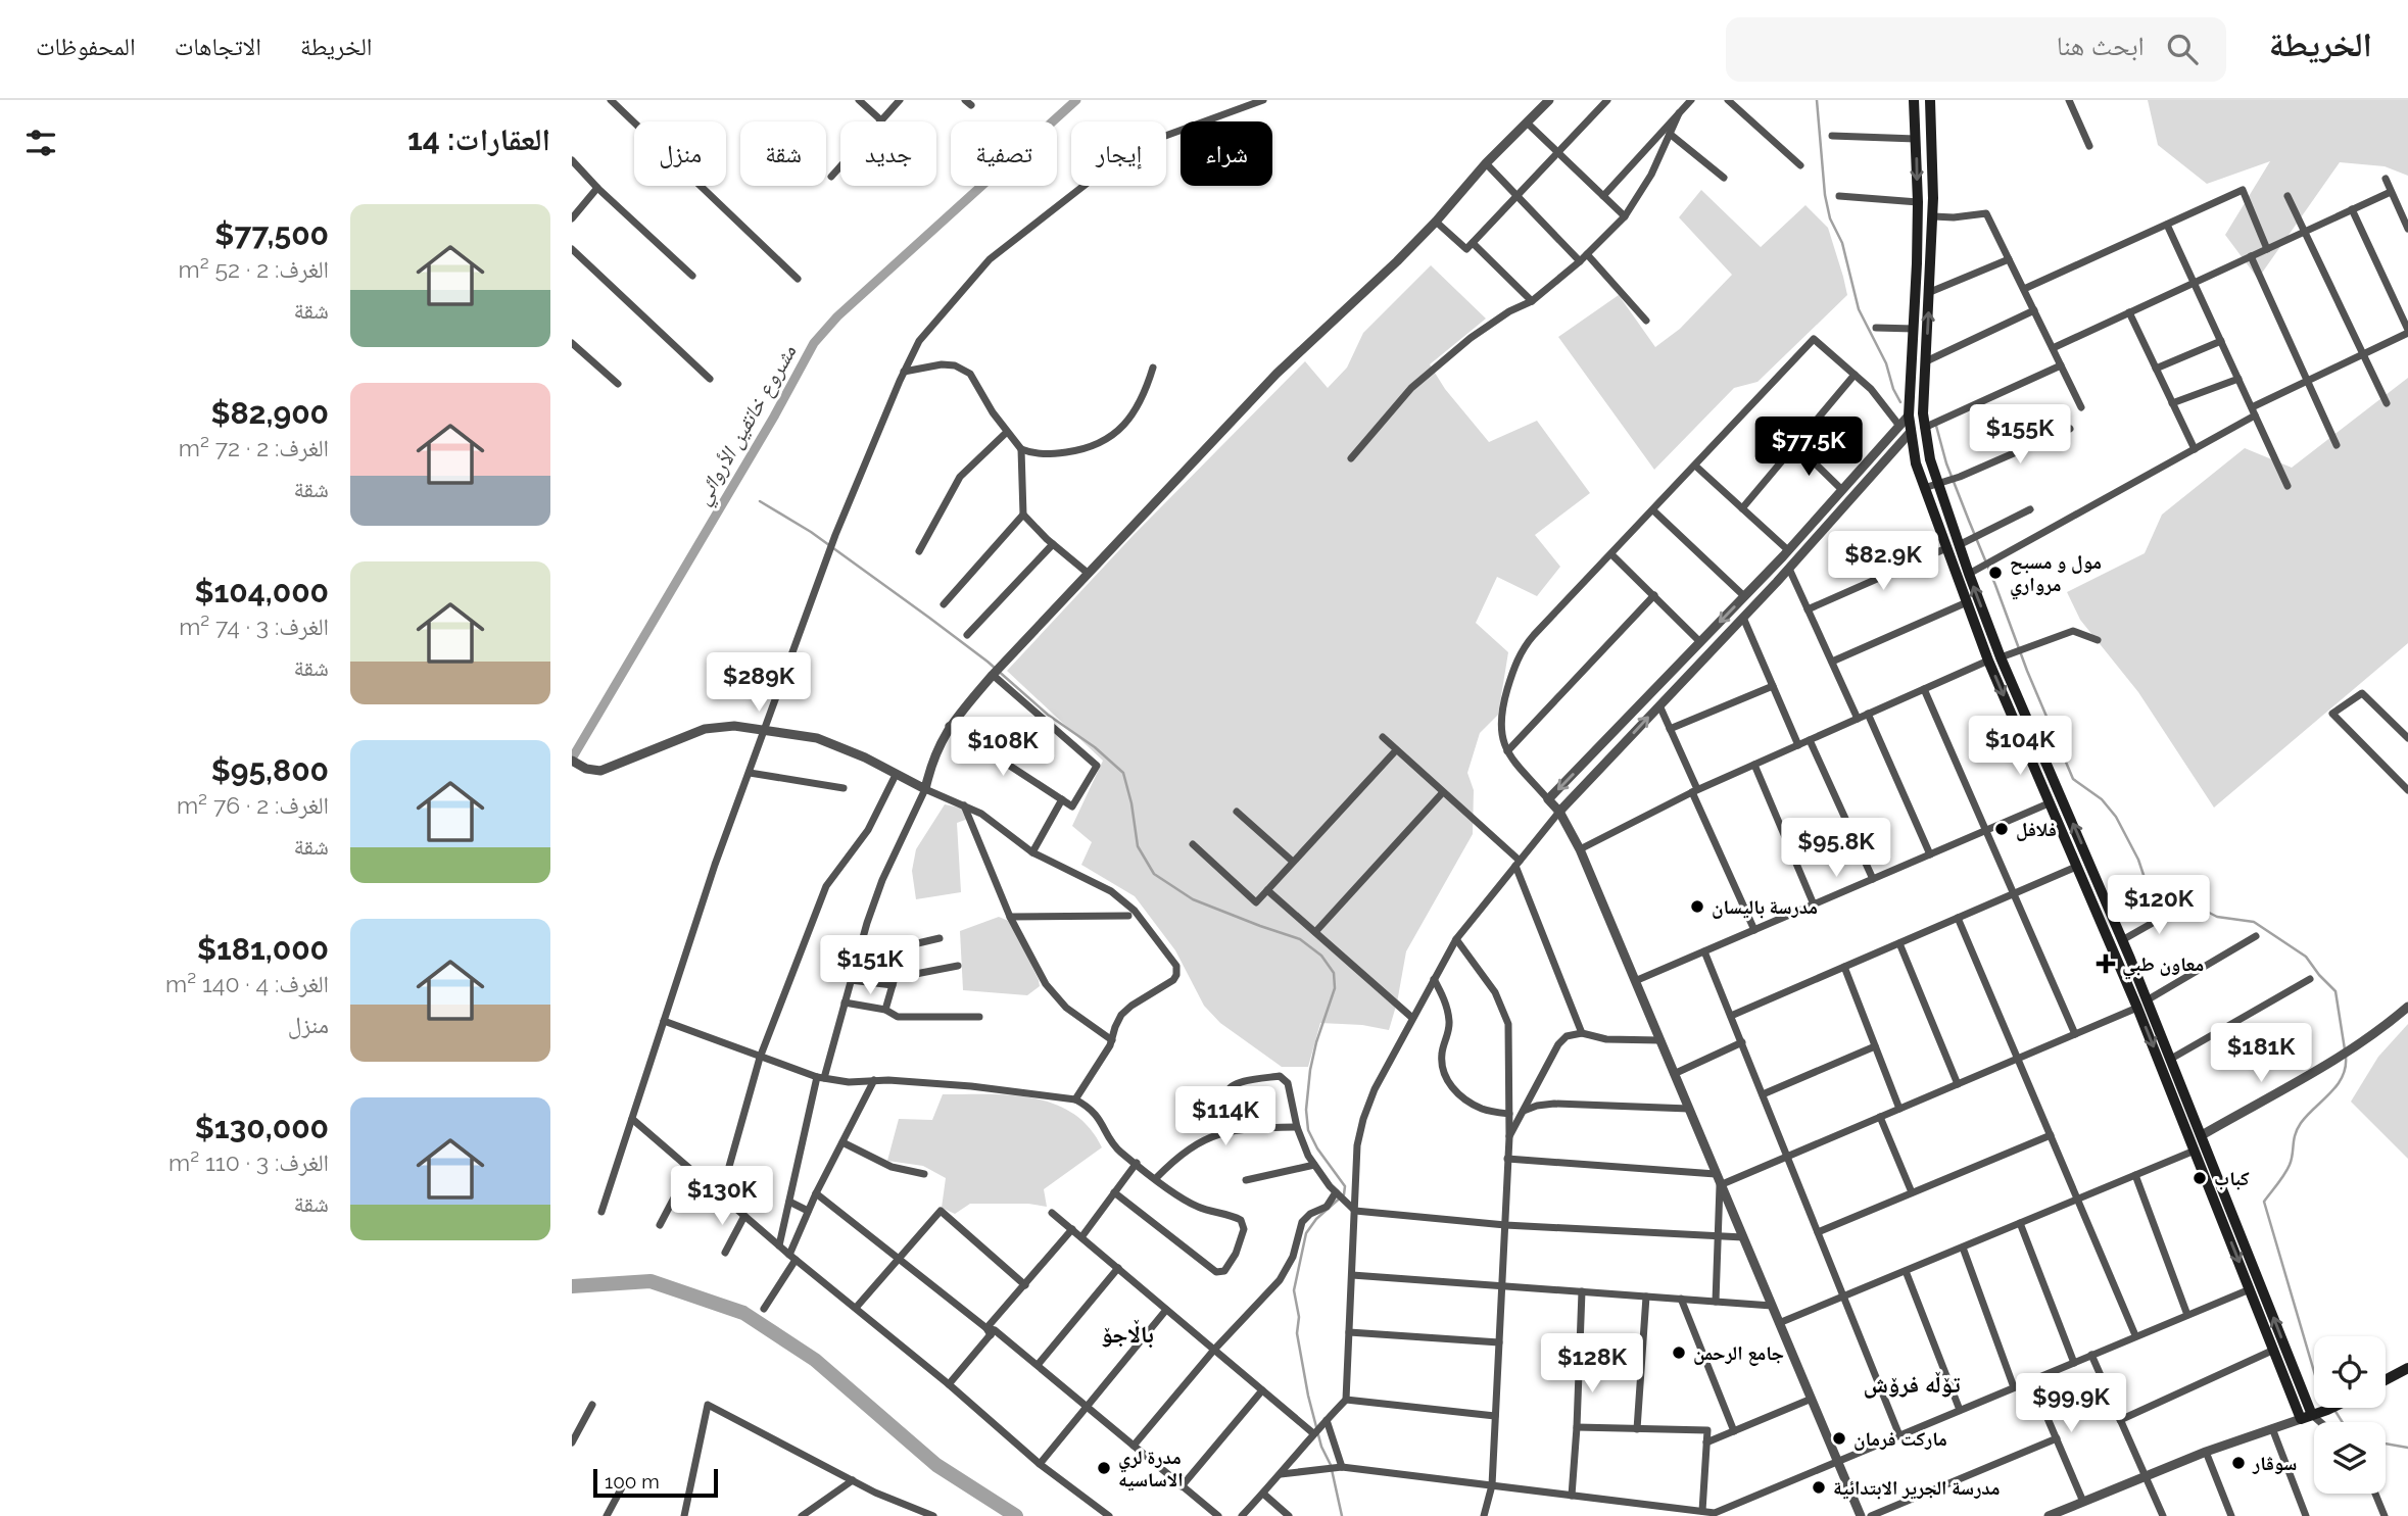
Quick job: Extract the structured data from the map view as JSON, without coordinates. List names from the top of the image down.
{
  "districts": ["باڵاجۆ", "تۆڵە فرۆش"],
  "water": ["مشروع خانقين الأروائي"],
  "places": {
    "other": [
      "مول و مسبح مرواري",
      "فلافل",
      "مدرسة بالیسان",
      "كباب",
      "جامع الرحمن",
      "مارکت فرمان",
      "سوڤار",
      "مدرة لري الاساسیه",
      "مدرسة الجرير الابتدائية"
    ],
    "health": ["معاون طبي"]
  },
  "scale_bar": "100 m",
  "page": {
    "header": "الخريطة",
    "search": "ابحث هنا",
    "nav": ["الخريطة", "الاتجاهات", "المحفوظات"],
    "heading": "العقارات: 14",
    "chip": [
      "شراء",
      "إيجار",
      "تصفية",
      "جديد",
      "شقة",
      "منزل"
    ],
    "list": [
      {
        "name": "$77,500",
        "note": "الغرف: 2 · 52 m² · شقة"
      },
      {
        "name": "$82,900",
        "note": "الغرف: 2 · 72 m² · شقة"
      },
      {
        "name": "$104,000",
        "note": "الغرف: 3 · 74 m² · شقة"
      },
      {
        "name": "$95,800",
        "note": "الغرف: 2 · 76 m² · شقة"
      },
      {
        "name": "$181,000",
        "note": "الغرف: 4 · 140 m² · منزل"
      },
      {
        "name": "$130,000",
        "note": "الغرف: 3 · 110 m² · شقة"
      }
    ],
    "price": [
      "$155K",
      "$77.5K",
      "$82.9K",
      "$289K",
      "$104K",
      "$108K",
      "$95.8K",
      "$120K",
      "$151K",
      "$181K",
      "$114K",
      "$130K",
      "$128K",
      "$99.9K"
    ],
    "scale": "100 m"
  }
}
